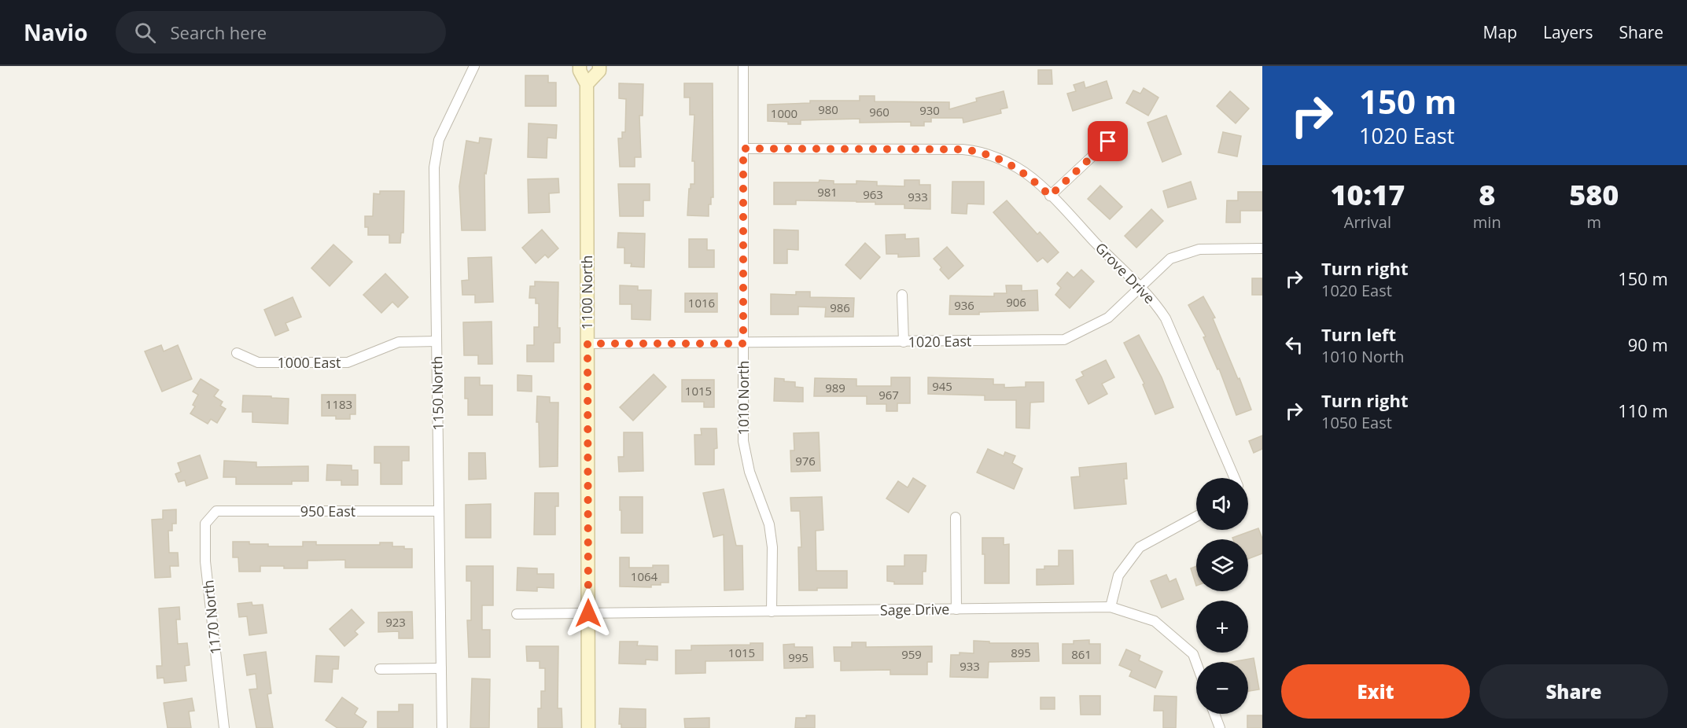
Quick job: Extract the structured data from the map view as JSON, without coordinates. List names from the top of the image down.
{
  "streets": {
    "street": [
      "Grove Drive",
      "1100 North",
      "1020 East",
      "1000 East",
      "1150 North",
      "1010 North",
      "950 East",
      "Sage Drive",
      "1170 North"
    ]
  },
  "crossings": [
    ["Grove Drive", "1020 East"],
    ["Grove Drive", "1010 North"],
    ["1100 North", "1020 East"],
    ["1100 North", "Sage Drive"],
    ["1020 East", "1010 North"],
    ["1000 East", "1150 North"],
    ["1150 North", "950 East"],
    ["1010 North", "Sage Drive"],
    ["950 East", "1170 North"]
  ],
  "house_numbers": [
    "980",
    "930",
    "960",
    "1000",
    "981",
    "963",
    "933",
    "906",
    "1016",
    "936",
    "986",
    "945",
    "989",
    "1015",
    "967",
    "1183",
    "976",
    "1064",
    "923",
    "1015",
    "895",
    "959",
    "861",
    "995",
    "933"
  ],
  "page": {
    "header": "Navio",
    "search": "Search here",
    "nav": ["Map", "Layers", "Share"],
    "turn": ["150 m", "1020 East"],
    "eta": [
      "10:17",
      "Arrival",
      "8",
      "min",
      "580",
      "m"
    ],
    "list": [
      {
        "name": "Turn right",
        "note": "1020 East",
        "value": "150 m"
      },
      {
        "name": "Turn left",
        "note": "1010 North",
        "value": "90 m"
      },
      {
        "name": "Turn right",
        "note": "1050 East",
        "value": "110 m"
      }
    ],
    "map_buttons": ["+", "−"],
    "buttons": ["Exit", "Share"]
  }
}
